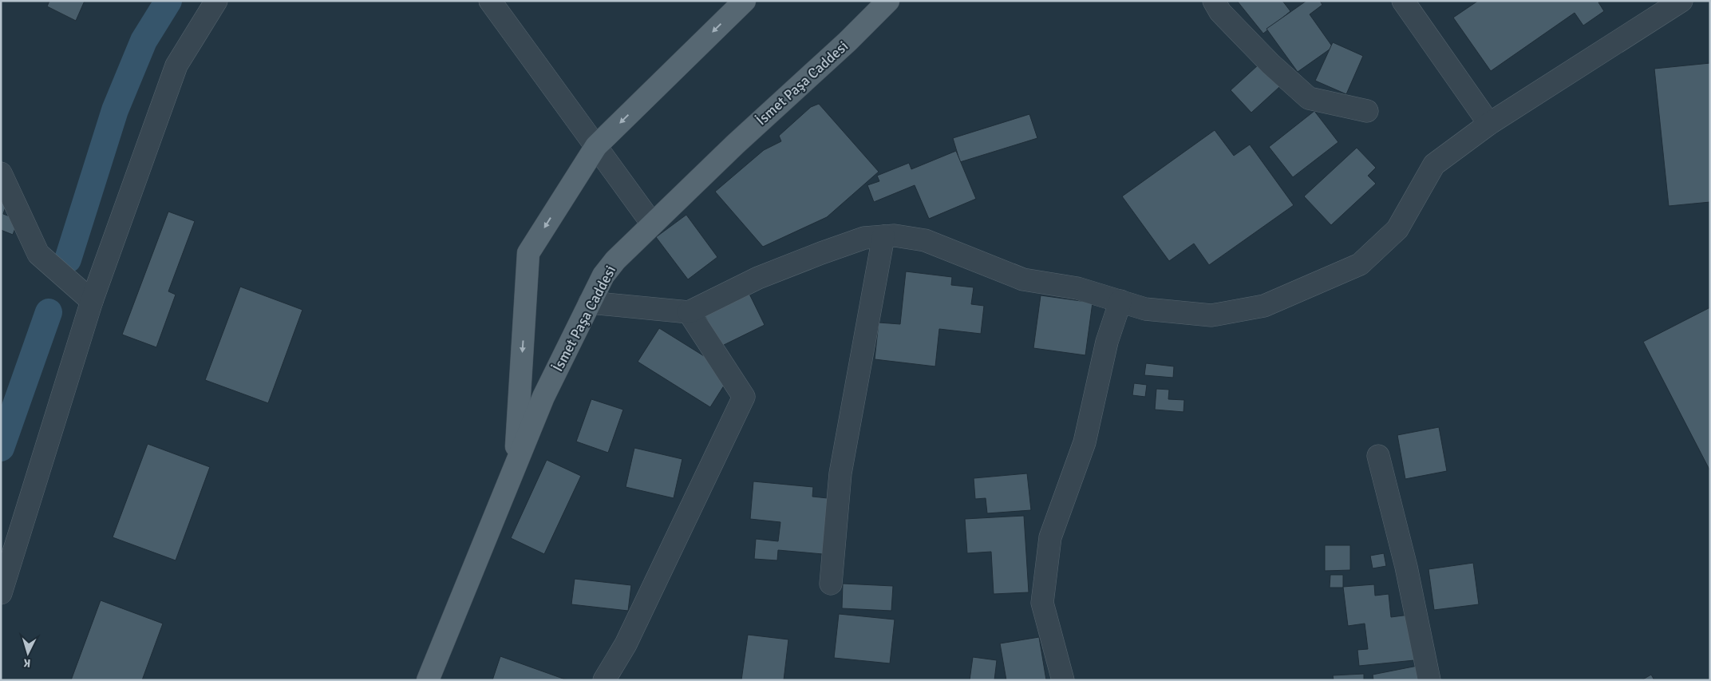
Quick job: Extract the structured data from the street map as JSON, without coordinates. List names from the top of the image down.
{
  "streets": {
    "main road": ["İsmet Paşa Caddesi"]
  },
  "north": "bottom"
}
